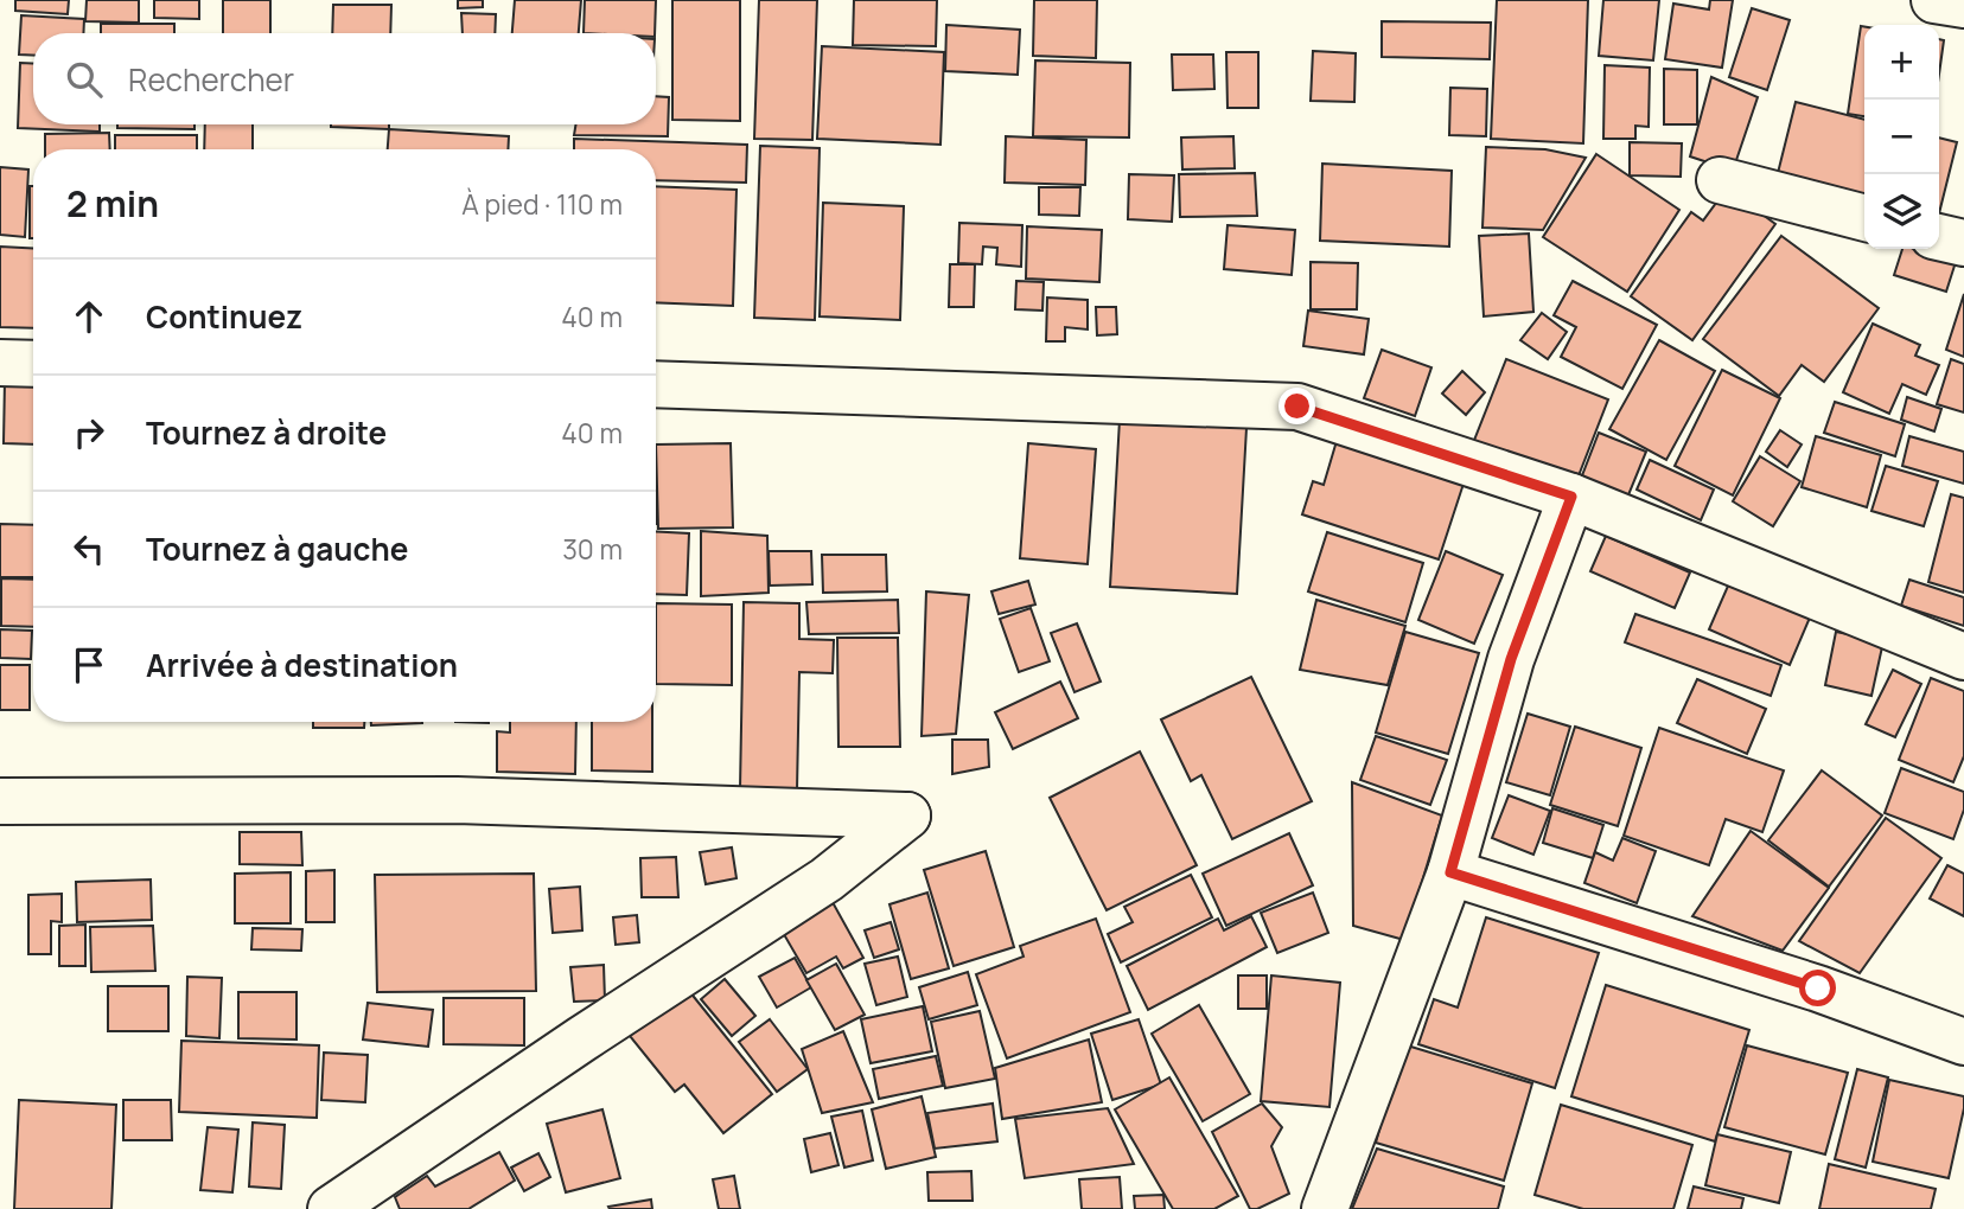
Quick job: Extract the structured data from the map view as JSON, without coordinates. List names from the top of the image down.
{
  "page": {
    "map_buttons": ["+", "−"],
    "search": "Rechercher",
    "heading": ["2 min", "À pied · 110 m"],
    "list": [
      ["Continuez", "40 m"],
      ["Tournez à droite", "40 m"],
      ["Tournez à gauche", "30 m"],
      "Arrivée à destination"
    ]
  }
}
